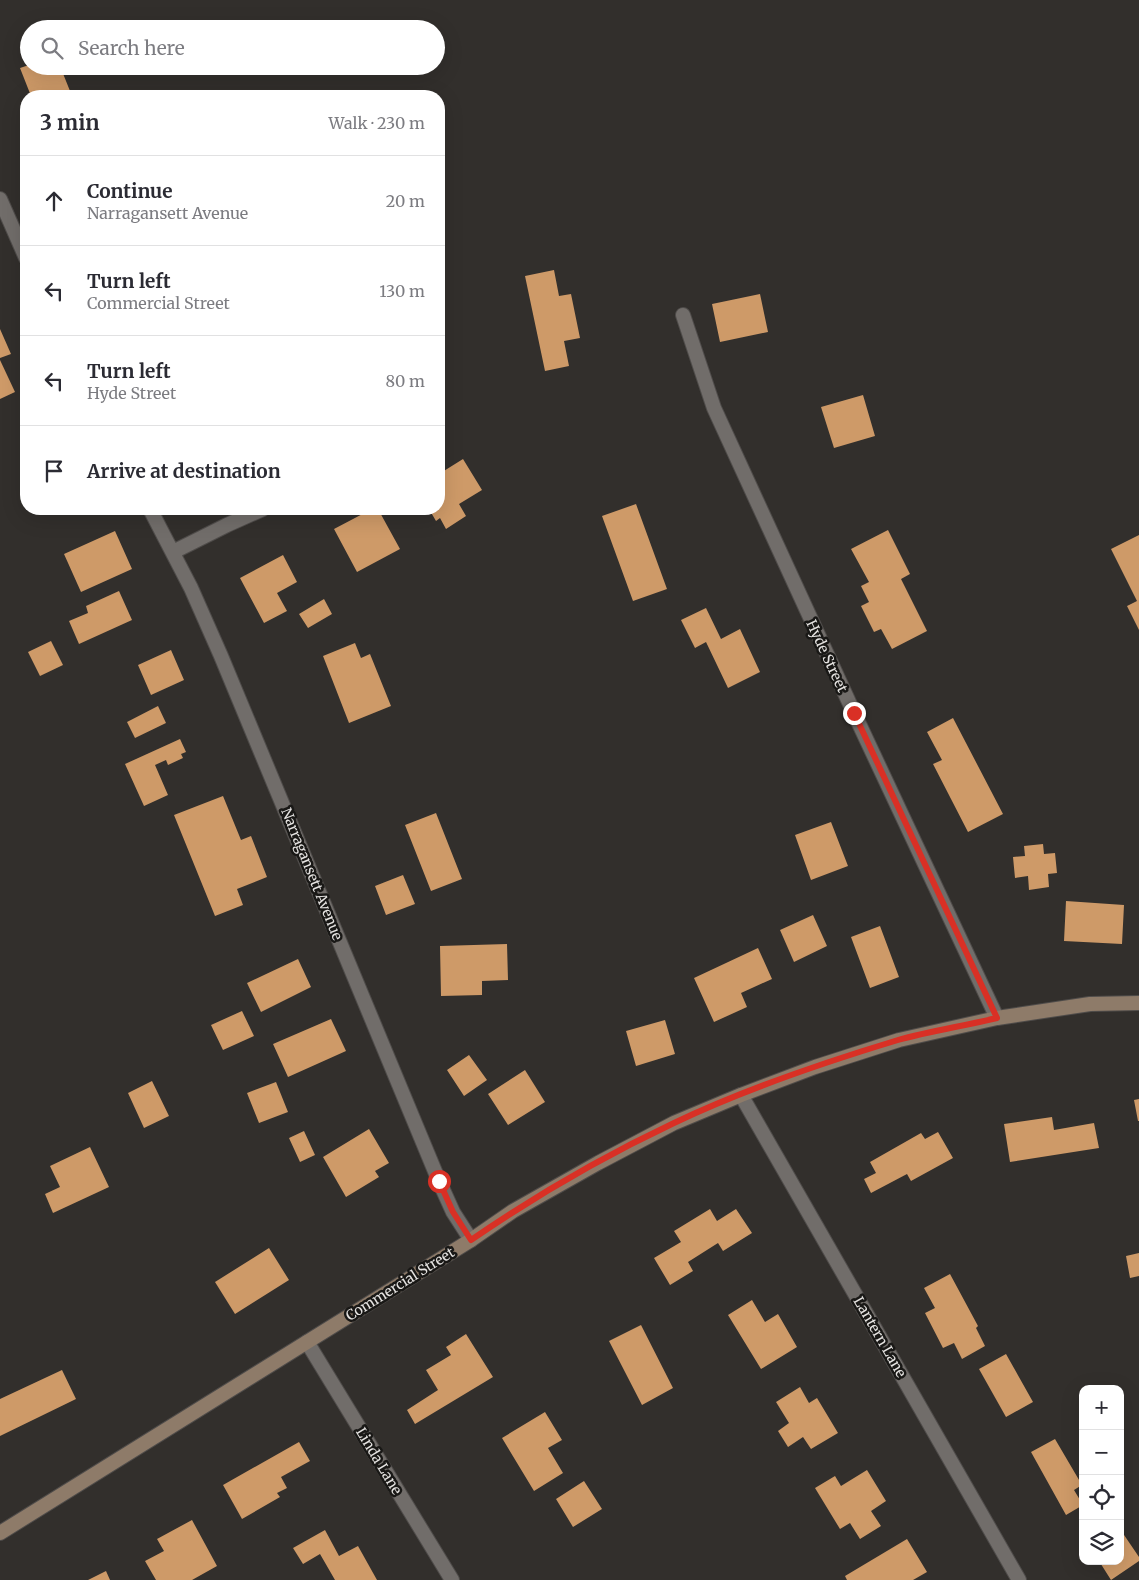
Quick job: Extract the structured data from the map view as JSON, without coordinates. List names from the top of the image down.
{
  "streets": {
    "main road": ["Commercial Street"],
    "street": [
      "Hyde Street",
      "Narragansett Avenue",
      "Lantern Lane",
      "Linda Lane"
    ]
  },
  "crossings": [
    ["Hyde Street", "Commercial Street"],
    ["Narragansett Avenue", "Commercial Street"],
    ["Commercial Street", "Lantern Lane"],
    ["Commercial Street", "Linda Lane"]
  ],
  "page": {
    "search": "Search here",
    "heading": ["3 min", "Walk · 230 m"],
    "list": [
      ["Continue", "Narragansett Avenue", "20 m"],
      ["Turn left", "Commercial Street", "130 m"],
      ["Turn left", "Hyde Street", "80 m"],
      "Arrive at destination"
    ],
    "map_buttons": ["+", "−"]
  }
}
